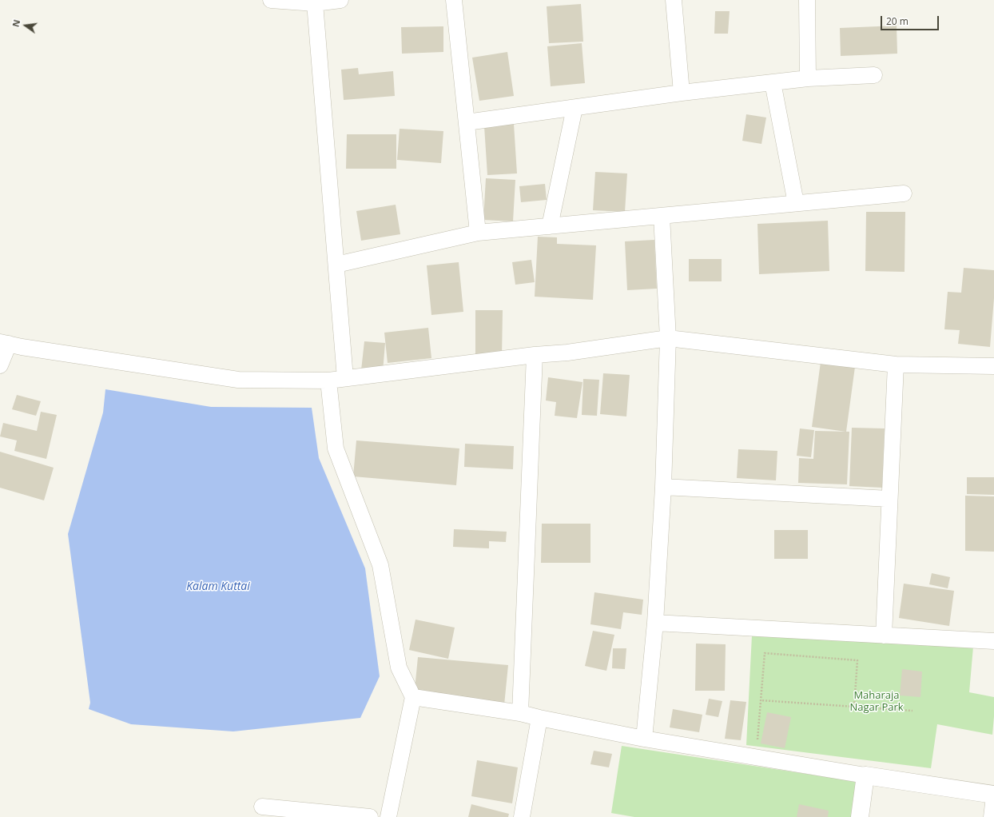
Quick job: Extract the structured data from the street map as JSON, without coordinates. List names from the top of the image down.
{
  "water": ["Kalam Kuttai"],
  "parks": ["Maharaja Nagar Park"],
  "scale_bar": "20 m",
  "north": "left"
}
